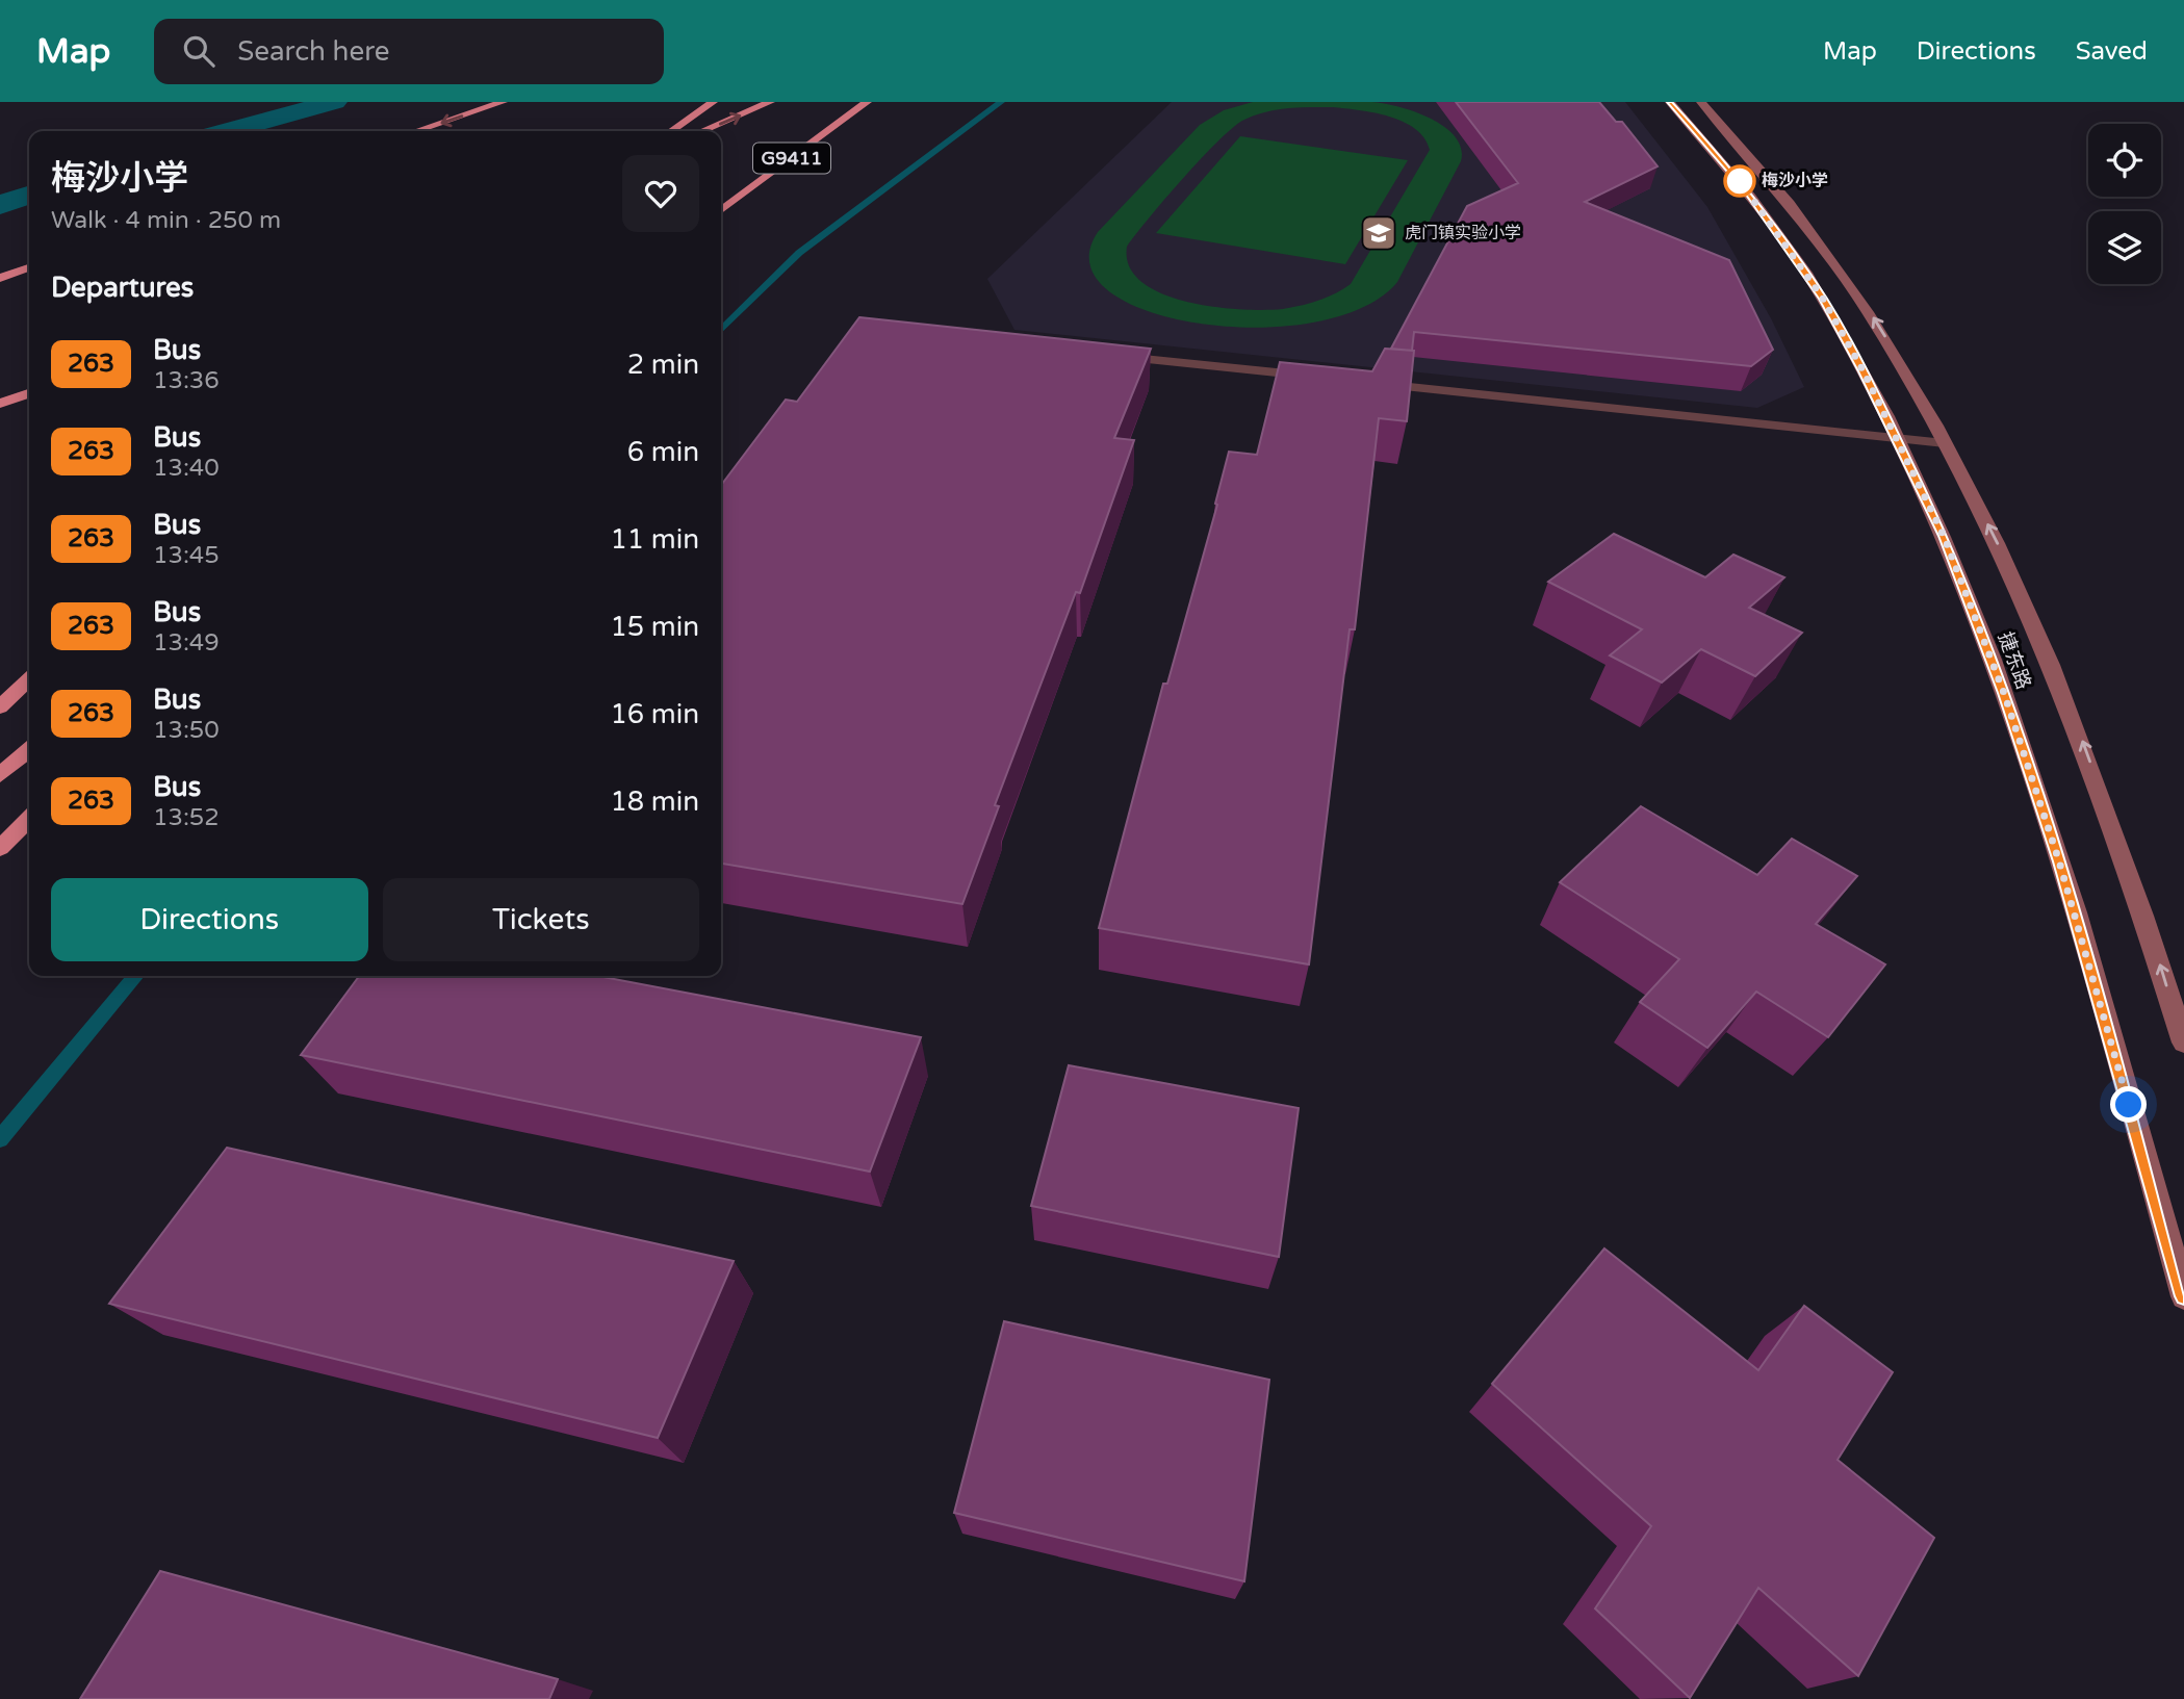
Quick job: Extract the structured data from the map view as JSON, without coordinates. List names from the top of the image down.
{
  "streets": {
    "highway": ["G9411"],
    "street": ["捷东路"]
  },
  "places": {
    "other": ["梅沙小学"],
    "school or university": ["虎门镇实验小学"]
  },
  "lines": ["bus line 263"],
  "page": {
    "header": "Map",
    "search": "Search here",
    "nav": ["Map", "Directions", "Saved"],
    "heading": [
      ["梅沙小学", "Walk · 4 min · 250 m"],
      "Departures"
    ],
    "list": [
      {
        "mark": "263",
        "name": "Bus",
        "note": "13:36",
        "value": "2 min"
      },
      {
        "mark": "263",
        "name": "Bus",
        "note": "13:40",
        "value": "6 min"
      },
      {
        "mark": "263",
        "name": "Bus",
        "note": "13:45",
        "value": "11 min"
      },
      {
        "mark": "263",
        "name": "Bus",
        "note": "13:49",
        "value": "15 min"
      },
      {
        "mark": "263",
        "name": "Bus",
        "note": "13:50",
        "value": "16 min"
      },
      {
        "mark": "263",
        "name": "Bus",
        "note": "13:52",
        "value": "18 min"
      }
    ],
    "buttons": ["Directions", "Tickets"]
  }
}
